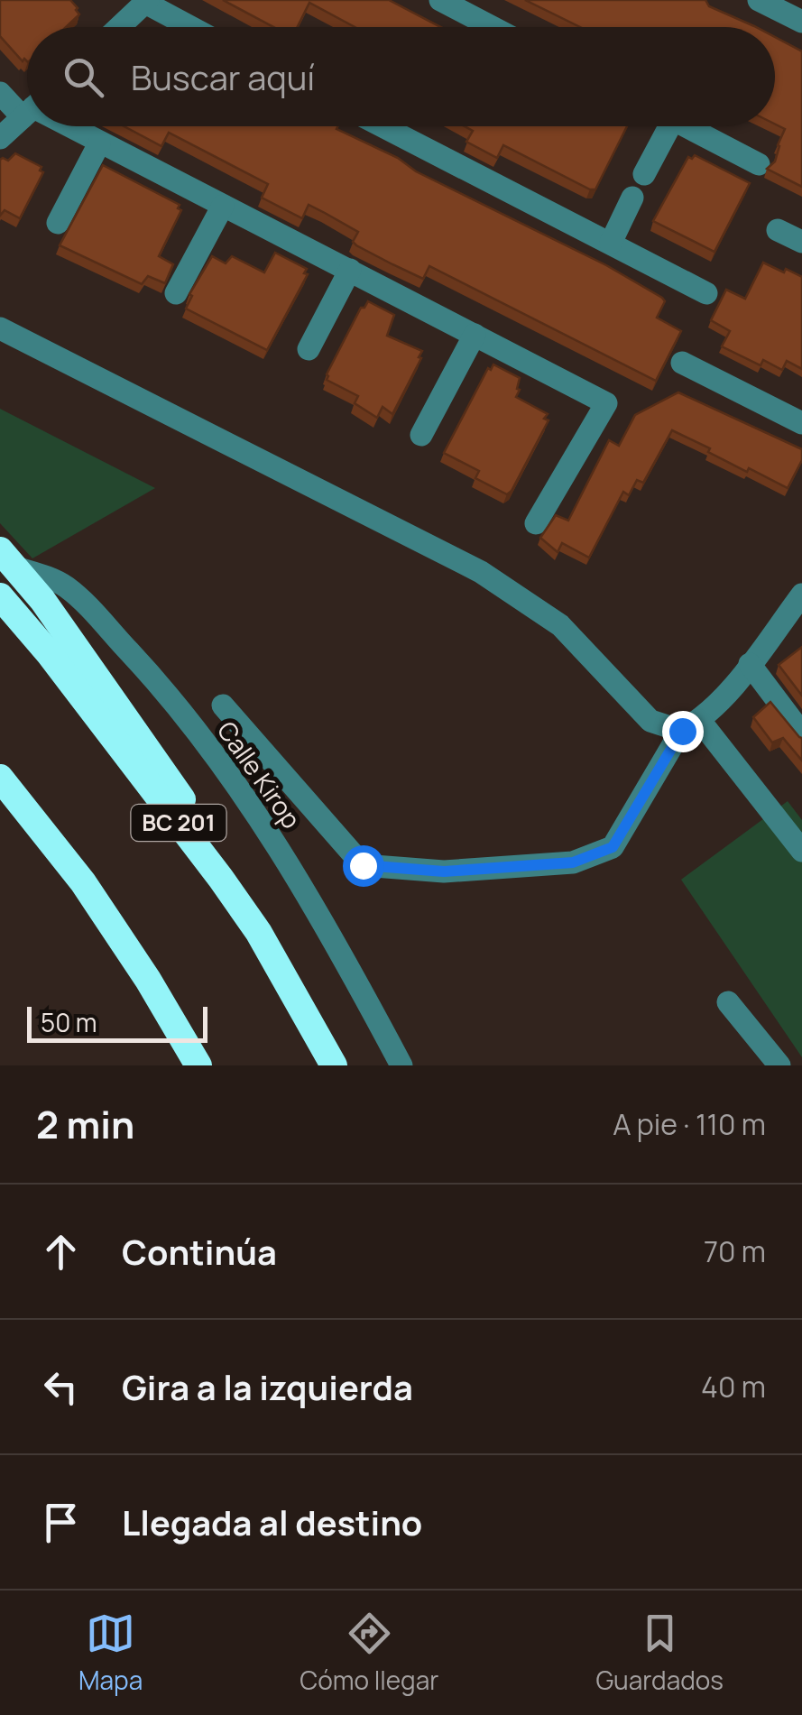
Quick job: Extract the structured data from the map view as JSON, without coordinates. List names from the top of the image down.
{
  "streets": {
    "highway": ["BC 201"],
    "street": ["Calle Kirop"]
  },
  "scale_bar": "50 m",
  "page": {
    "search": "Buscar aquí",
    "scale": "50 m",
    "heading": ["2 min", "A pie · 110 m"],
    "list": [
      ["Continúa", "70 m"],
      ["Gira a la izquierda", "40 m"],
      "Llegada al destino"
    ],
    "nav": ["Mapa", "Cómo llegar", "Guardados"]
  }
}
